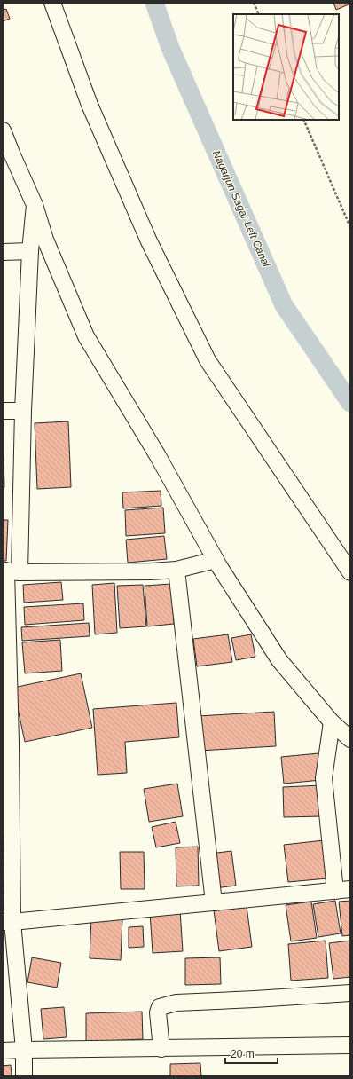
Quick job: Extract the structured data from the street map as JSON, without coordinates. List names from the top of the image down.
{
  "water": ["Nagarjun Sagar Left Canal"],
  "scale_bar": "20 m"
}
